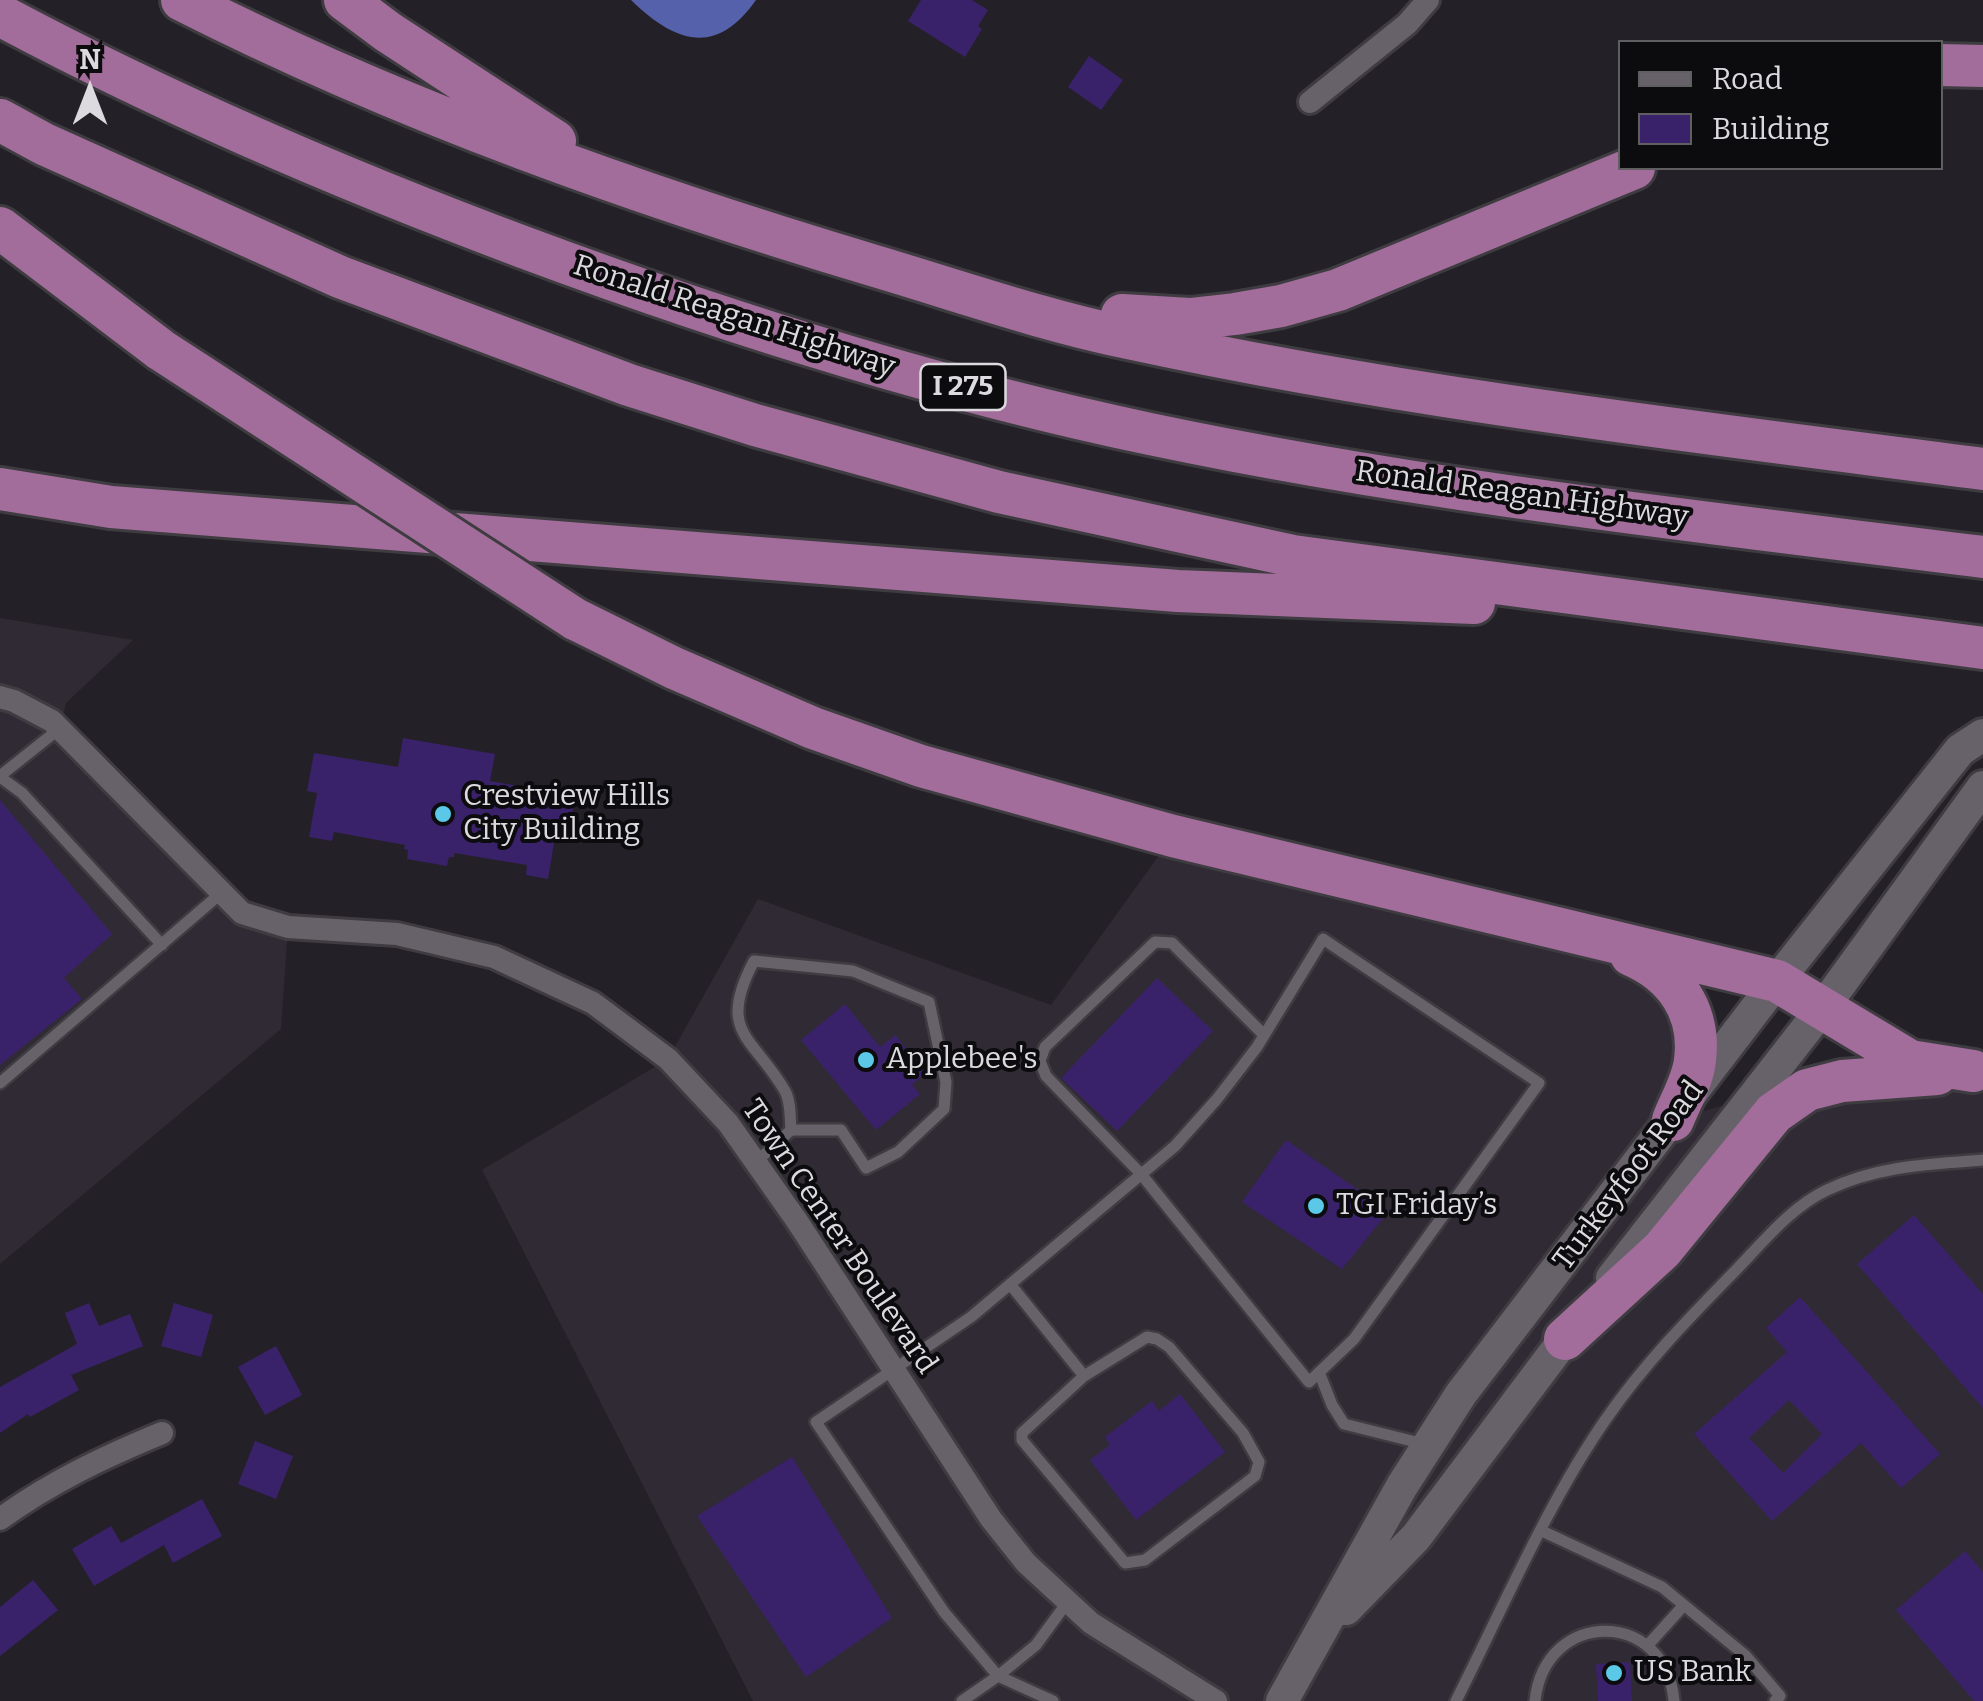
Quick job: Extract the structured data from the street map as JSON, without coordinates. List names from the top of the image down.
{
  "streets": {
    "highway": ["Ronald Reagan Highway", "I 275"],
    "main road": ["Turkeyfoot Road"],
    "street": ["Town Center Boulevard"]
  },
  "places": [
    "Crestview Hills City Building",
    "Applebee's",
    "TGI Friday’s",
    "US Bank"
  ],
  "legend": ["Road", "Building"],
  "north": "top"
}
